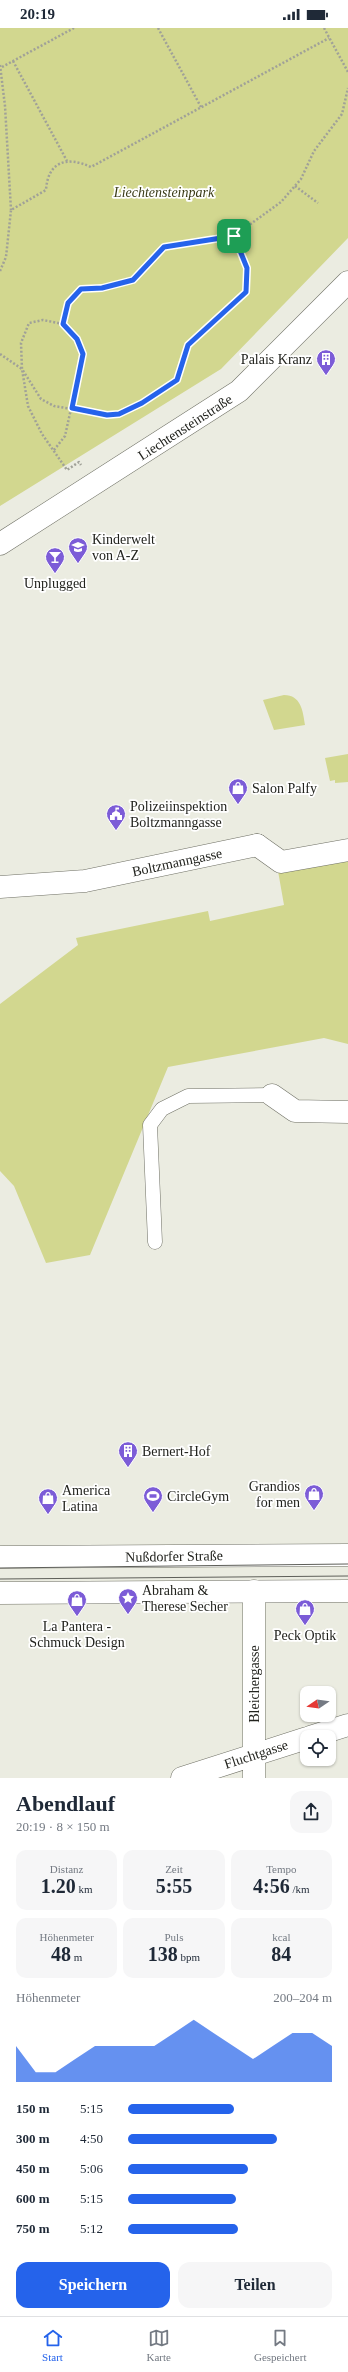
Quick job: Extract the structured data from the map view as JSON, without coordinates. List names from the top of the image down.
{
  "streets": {
    "street": [
      "Liechtensteinstraße",
      "Boltzmanngasse",
      "Nußdorfer Straße",
      "Bleichergasse",
      "Fluchtgasse"
    ]
  },
  "crossings": [
    ["Bleichergasse", "Fluchtgasse"]
  ],
  "parks": ["Liechtensteinpark"],
  "places": {
    "building": ["Palais Kranz", "Bernert-Hof"],
    "school or university": ["Kinderwelt von A-Z"],
    "bar": ["Unplugged"],
    "shop": [
      "Salon Palfy",
      "Grandios for men",
      "America Latina",
      "La Pantera - Schmuck Design",
      "Peck Optik"
    ],
    "public building": ["Polizeiinspektion Boltzmanngasse"],
    "sports": ["CircleGym"],
    "place": ["Abraham & Therese Secher"]
  },
  "north": "left",
  "page": {
    "status": "20:19",
    "heading": ["Abendlauf", "20:19 · 8 × 150 m"],
    "stats": [
      ["Distanz", "1.20 km"],
      ["Zeit", "5:55"],
      ["Tempo", "4:56 /km"],
      ["Höhenmeter", "48 m"],
      ["Puls", "138 bpm"],
      ["kcal", "84"]
    ],
    "chart": ["Höhenmeter", "200–204 m"],
    "list": [
      {
        "name": "150 m",
        "note": "5:15"
      },
      {
        "name": "300 m",
        "note": "4:50"
      },
      {
        "name": "450 m",
        "note": "5:06"
      },
      {
        "name": "600 m",
        "note": "5:15"
      },
      {
        "name": "750 m",
        "note": "5:12"
      }
    ],
    "buttons": ["Speichern", "Teilen"],
    "tabs": ["Start", "Karte", "Gespeichert"]
  }
}
